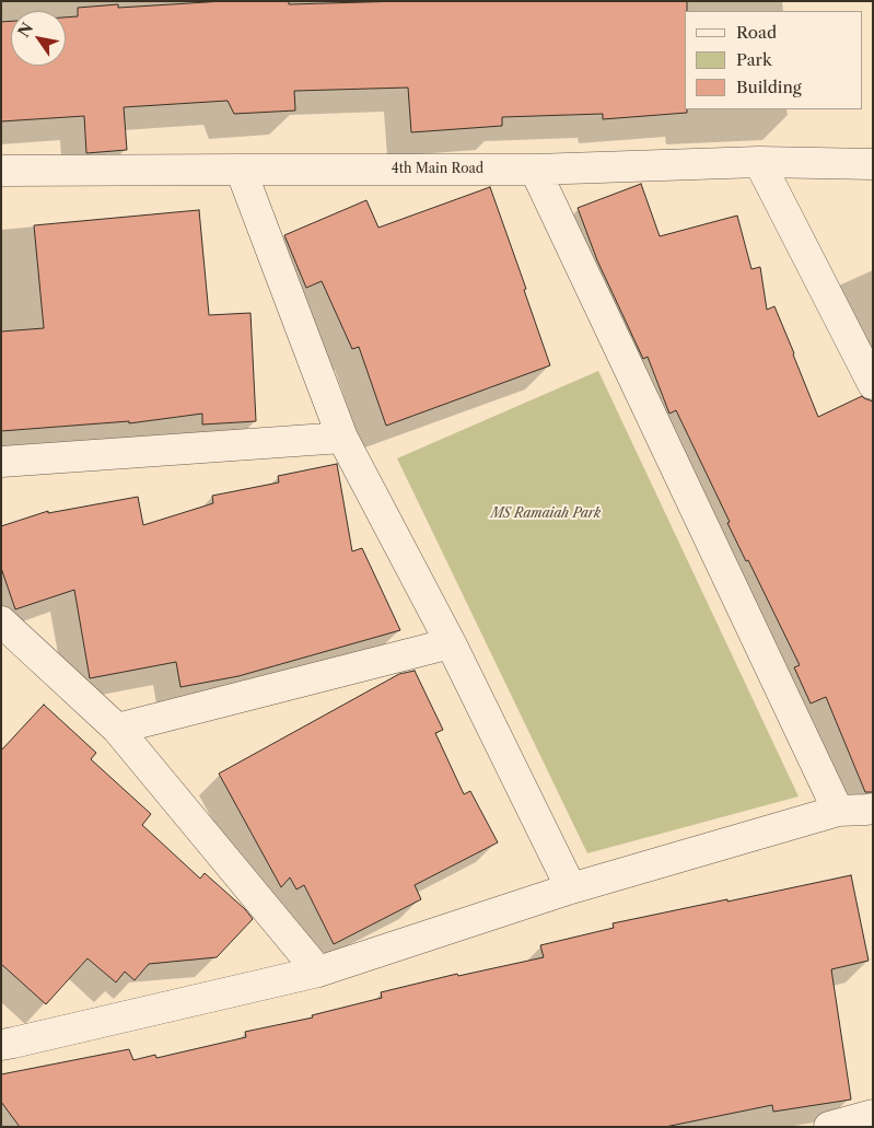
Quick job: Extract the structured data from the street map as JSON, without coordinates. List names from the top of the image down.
{
  "streets": {
    "street": ["4th Main Road"]
  },
  "parks": ["MS Ramaiah Park"],
  "legend": ["Road", "Park", "Building"],
  "north": "top left"
}
